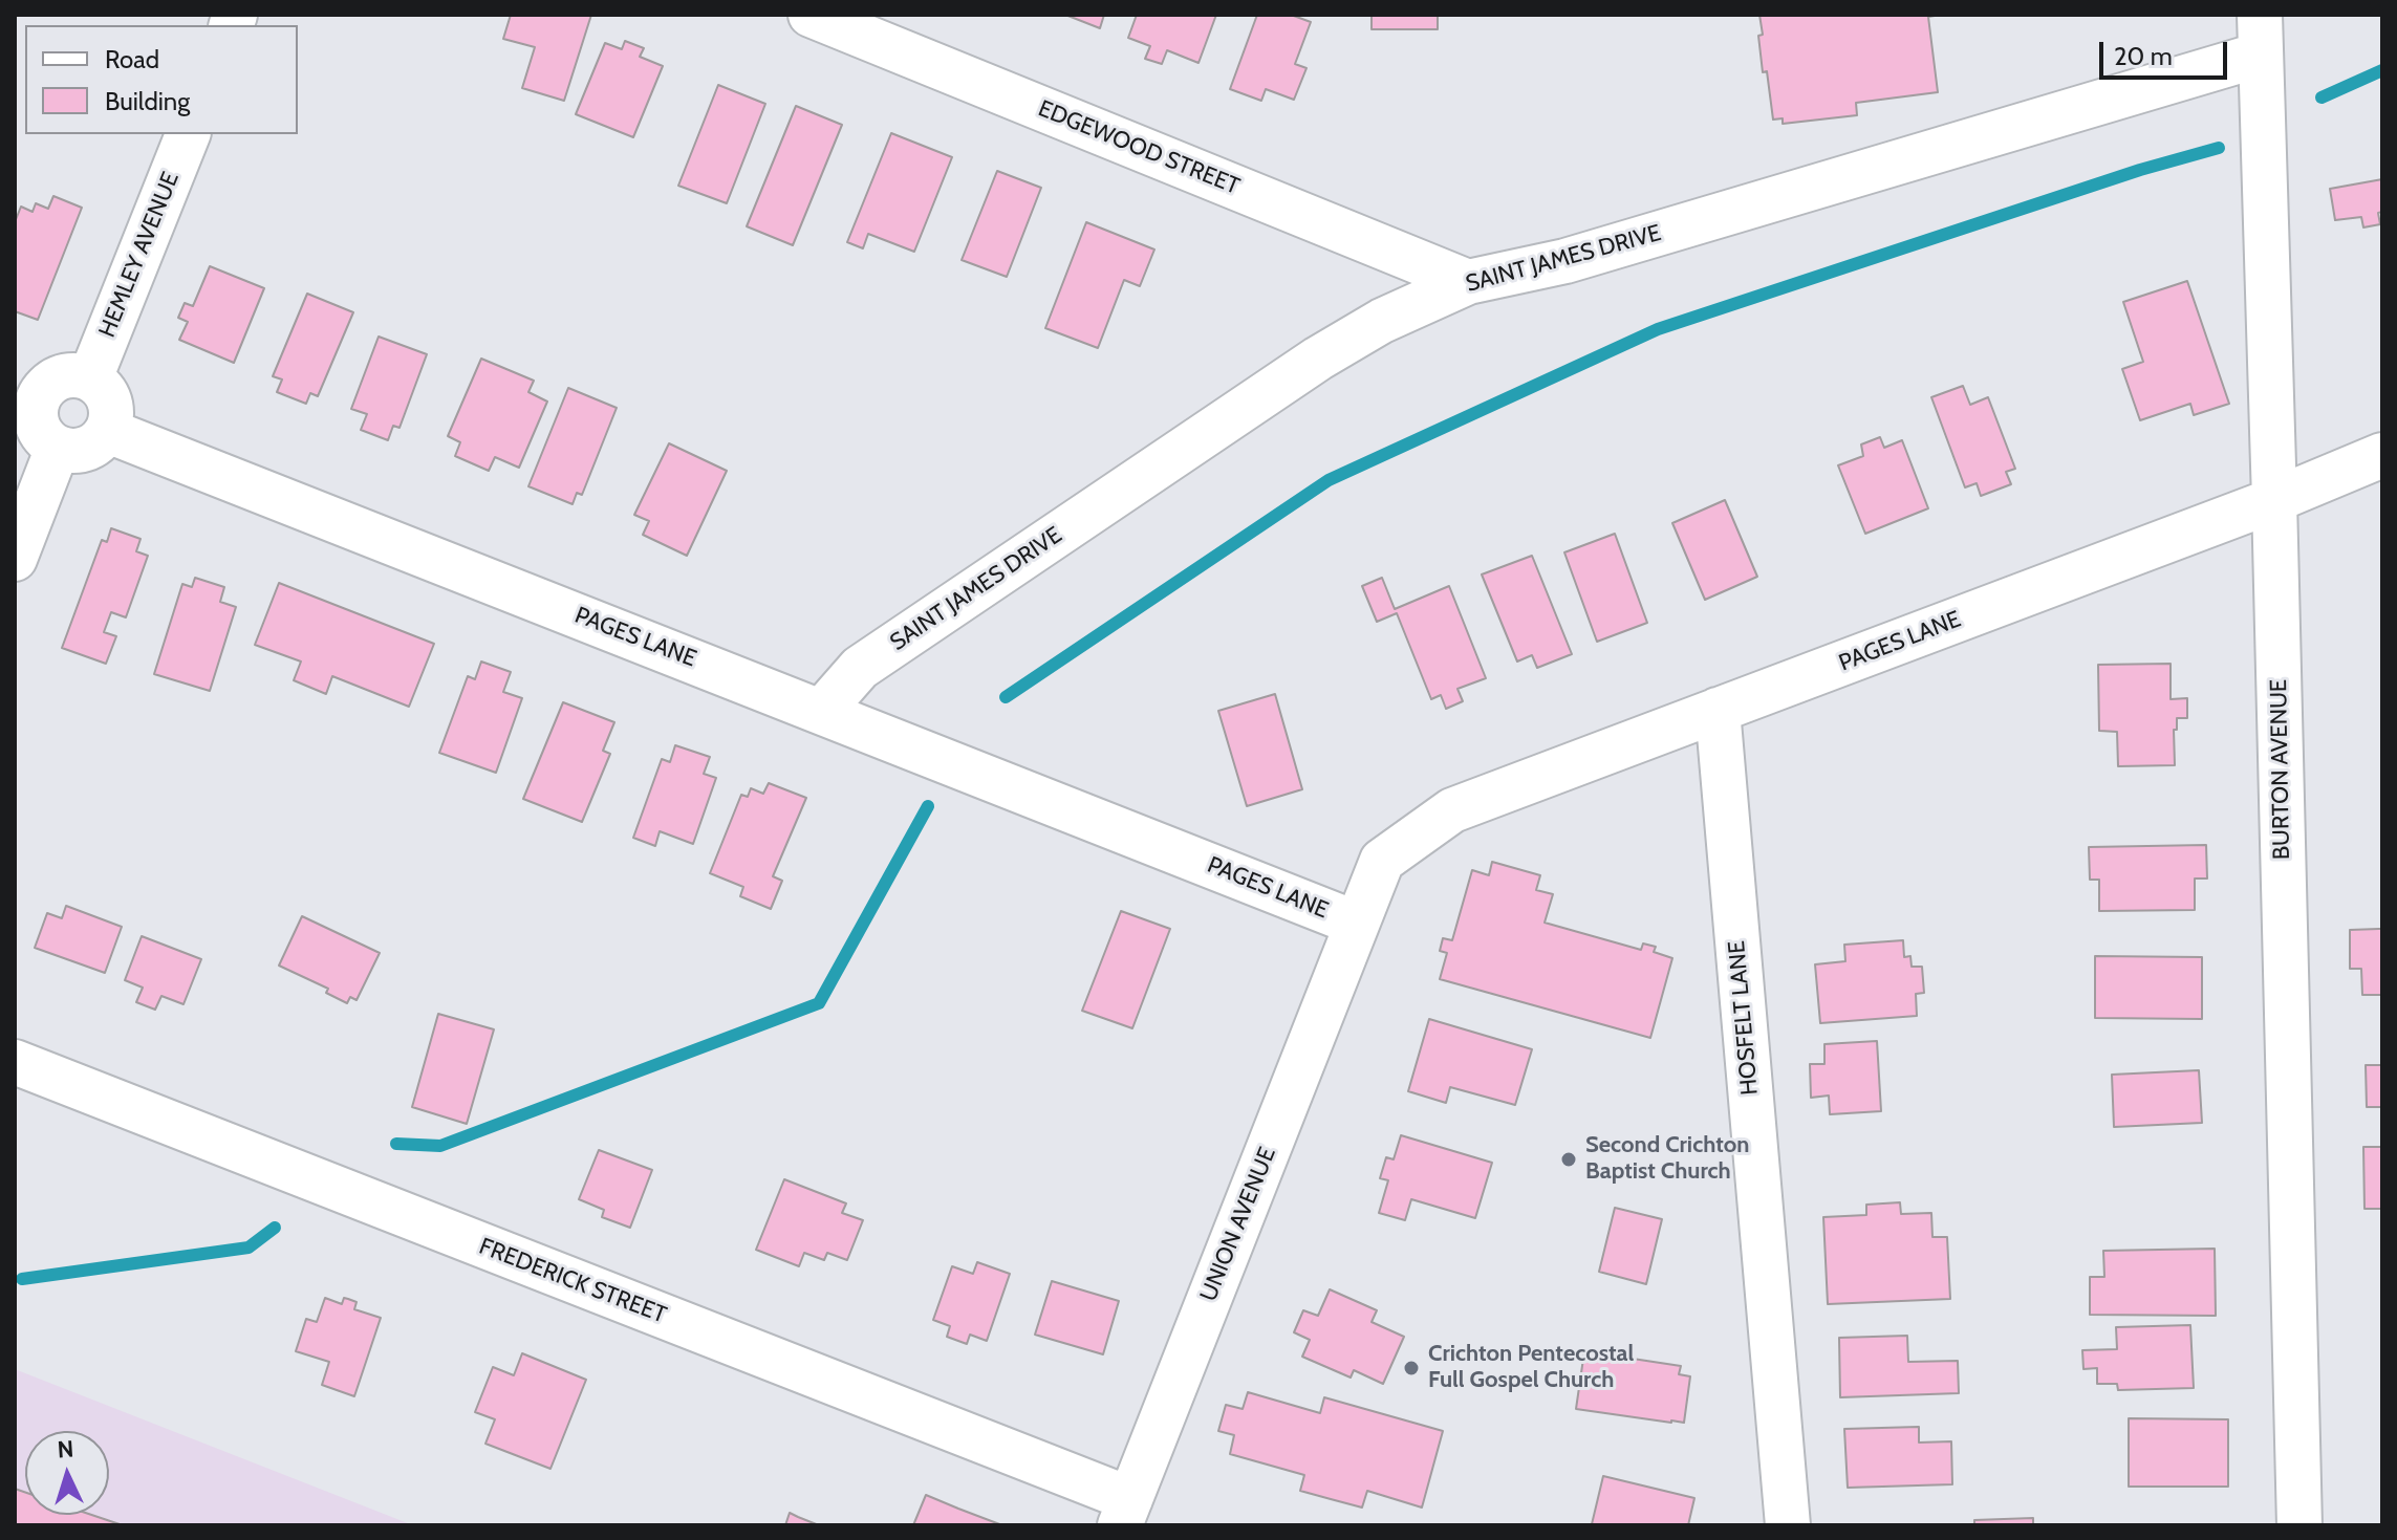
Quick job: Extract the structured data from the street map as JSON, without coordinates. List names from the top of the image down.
{
  "streets": {
    "street": [
      "EDGEWOOD STREET",
      "HEMLEY AVENUE",
      "SAINT JAMES DRIVE",
      "PAGES LANE",
      "BURTON AVENUE",
      "HOSFELT LANE",
      "UNION AVENUE",
      "FREDERICK STREET"
    ]
  },
  "crossings": [
    ["EDGEWOOD STREET", "SAINT JAMES DRIVE"],
    ["HEMLEY AVENUE", "PAGES LANE"],
    ["SAINT JAMES DRIVE", "PAGES LANE"],
    ["SAINT JAMES DRIVE", "BURTON AVENUE"],
    ["PAGES LANE", "BURTON AVENUE"],
    ["PAGES LANE", "HOSFELT LANE"],
    ["PAGES LANE", "UNION AVENUE"],
    ["UNION AVENUE", "FREDERICK STREET"]
  ],
  "places": ["Second Crichton Baptist Church", "Crichton Pentecostal Full Gospel Church"],
  "legend": ["Road", "Building"],
  "scale_bar": "20 m",
  "north": "top"
}
